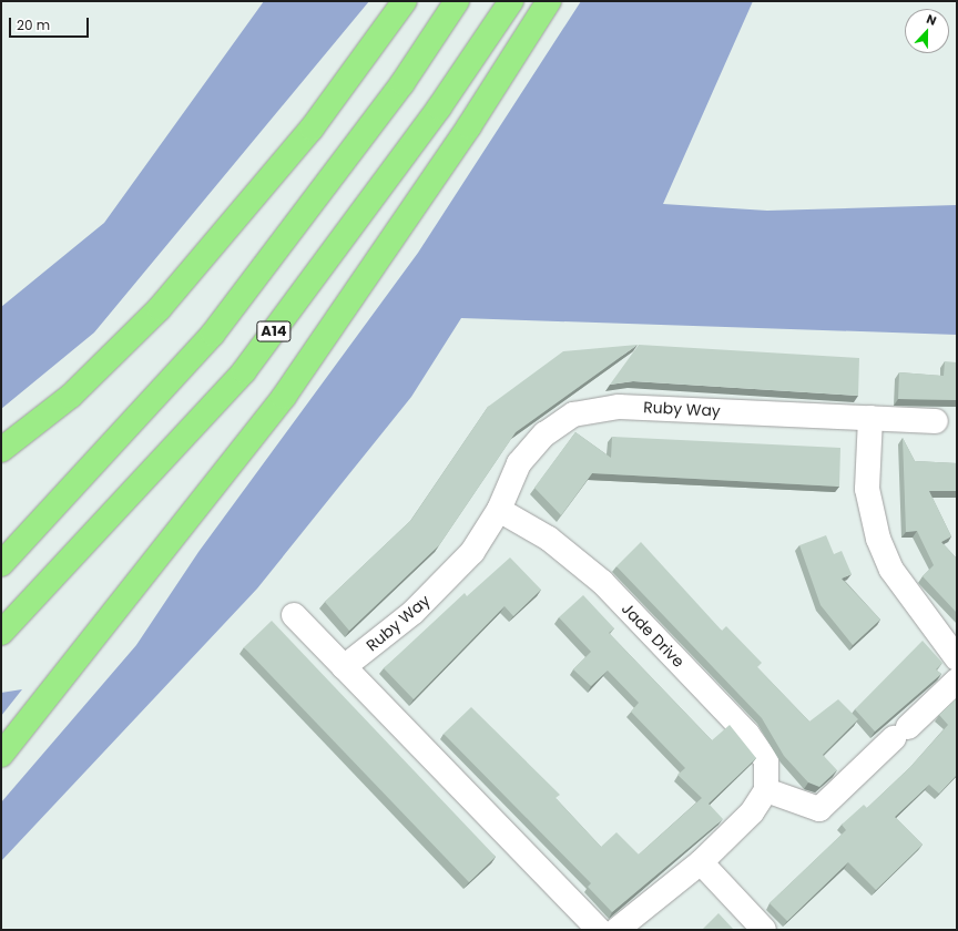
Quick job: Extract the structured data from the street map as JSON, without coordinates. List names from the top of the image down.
{
  "streets": {
    "highway": ["A14"],
    "street": ["Ruby Way", "Jade Drive"]
  },
  "crossings": [
    ["Ruby Way", "Jade Drive"]
  ],
  "scale_bar": "20 m",
  "north": "top"
}
